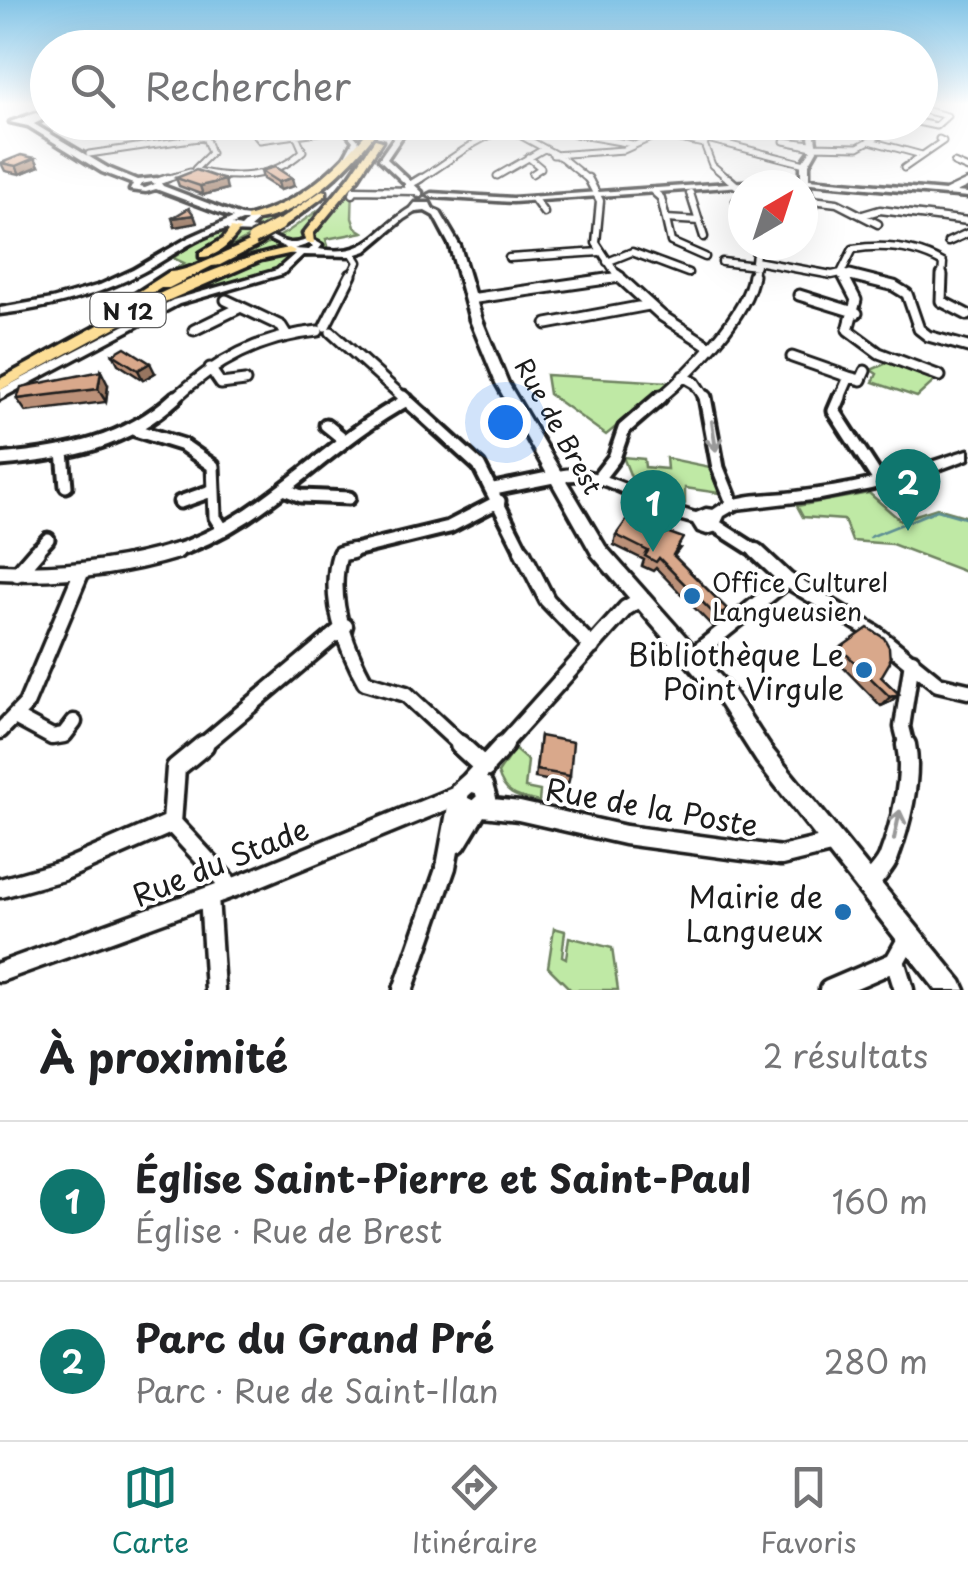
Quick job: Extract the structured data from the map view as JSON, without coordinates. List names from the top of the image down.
{
  "streets": {
    "highway": ["N 12"],
    "main road": ["Rue de Brest"],
    "street": ["Rue de la Poste", "Rue du Stade"]
  },
  "crossings": [
    ["Rue de Brest", "Rue de la Poste"],
    ["Rue de Brest", "Rue du Stade"],
    ["Rue de la Poste", "Rue du Stade"]
  ],
  "places": ["Office Culturel Langueusien", "Bibliothèque Le Point Virgule", "Mairie de Langueux"],
  "north": "top right",
  "page": {
    "search": "Rechercher",
    "pins": ["2", "1"],
    "heading": ["À proximité", "2 résultats"],
    "list": [
      {
        "mark": "1",
        "name": "Église Saint-Pierre et Saint-Paul",
        "note": "Église · Rue de Brest",
        "value": "160 m"
      },
      {
        "mark": "2",
        "name": "Parc du Grand Pré",
        "note": "Parc · Rue de Saint-Ilan",
        "value": "280 m"
      }
    ],
    "nav": ["Carte", "Itinéraire", "Favoris"]
  }
}
